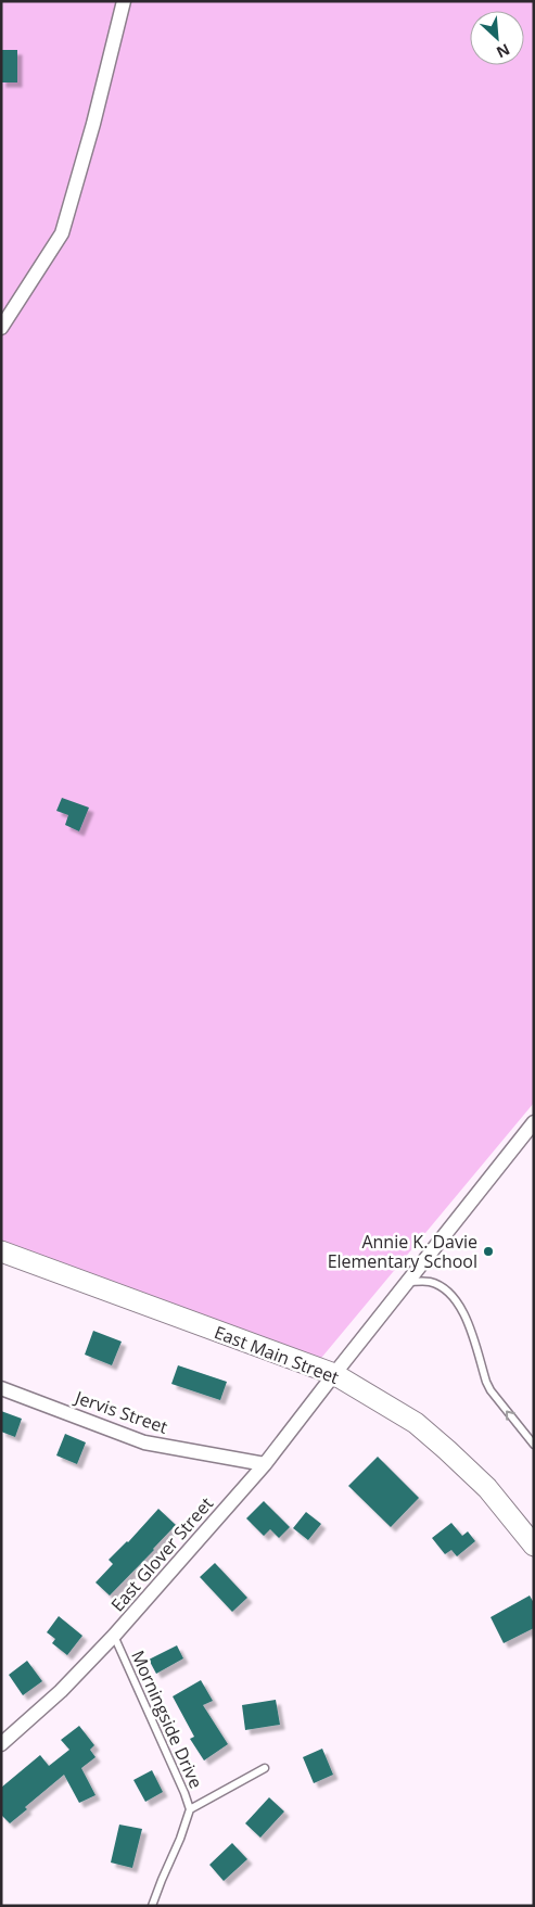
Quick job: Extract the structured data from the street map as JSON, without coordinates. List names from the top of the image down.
{
  "streets": {
    "main road": ["East Main Street"],
    "street": ["Jervis Street", "East Glover Street"],
    "lane": ["Morningside Drive"]
  },
  "crossings": [
    ["East Main Street", "East Glover Street"],
    ["Jervis Street", "East Glover Street"],
    ["East Glover Street", "Morningside Drive"]
  ],
  "places": ["Annie K. Davie Elementary School"],
  "north": "bottom right"
}
